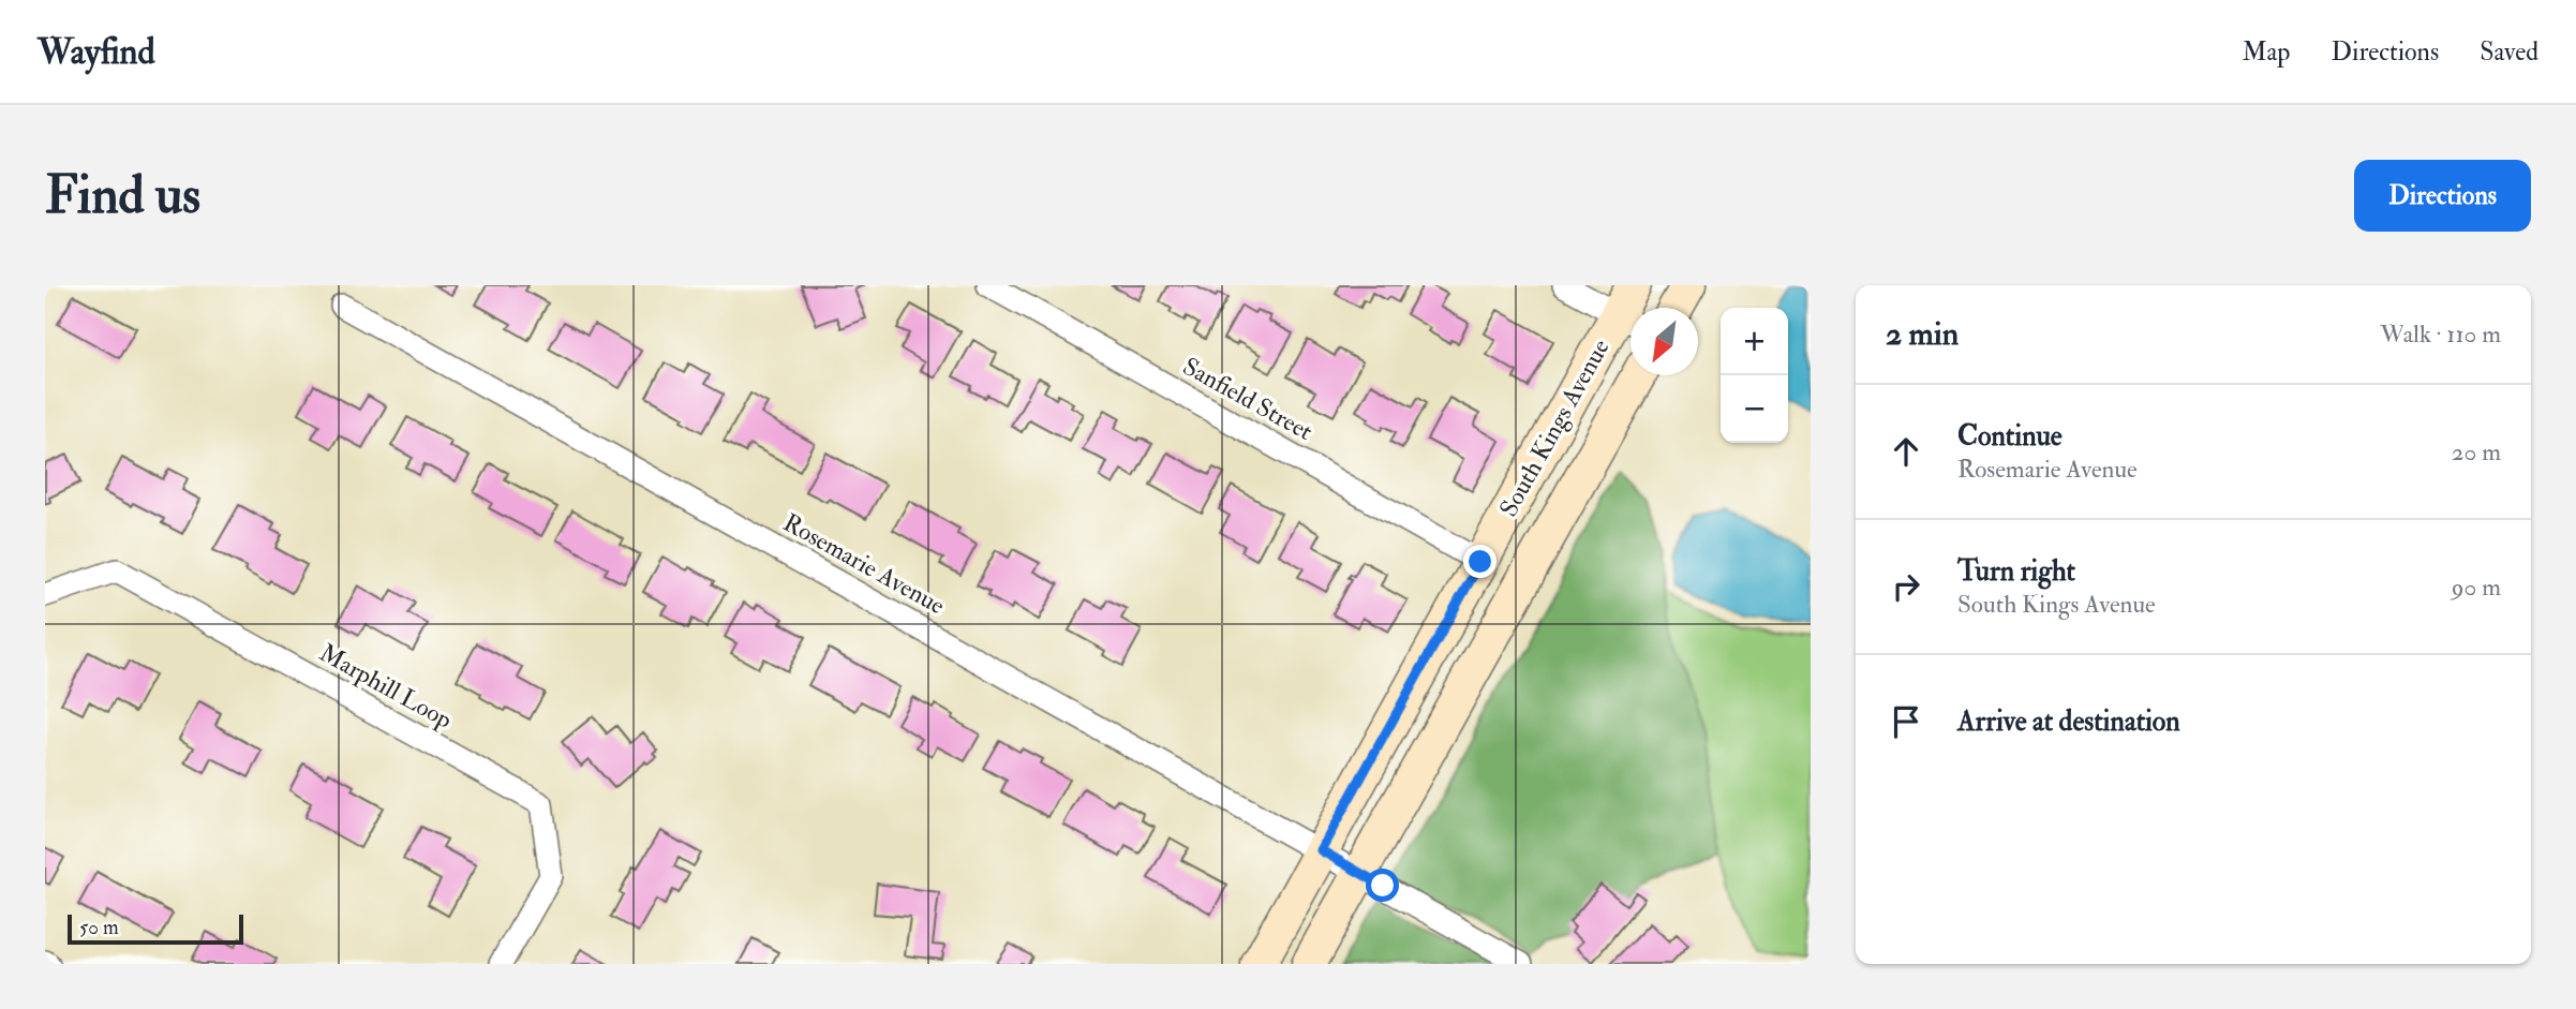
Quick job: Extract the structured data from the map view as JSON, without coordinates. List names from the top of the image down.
{
  "streets": {
    "main road": ["South Kings Avenue"],
    "street": ["Sanfield Street", "Rosemarie Avenue", "Marphill Loop"]
  },
  "crossings": [
    ["Sanfield Street", "South Kings Avenue"],
    ["South Kings Avenue", "Rosemarie Avenue"]
  ],
  "scale_bar": "50 m",
  "north": "bottom left",
  "page": {
    "header": "Wayfind",
    "nav": ["Map", "Directions", "Saved"],
    "buttons": "Directions",
    "title": "Find us",
    "heading": ["2 min", "Walk · 110 m"],
    "map_buttons": ["+", "−"],
    "list": [
      ["Continue", "Rosemarie Avenue", "20 m"],
      ["Turn right", "South Kings Avenue", "90 m"],
      "Arrive at destination"
    ],
    "scale": "50 m"
  }
}
